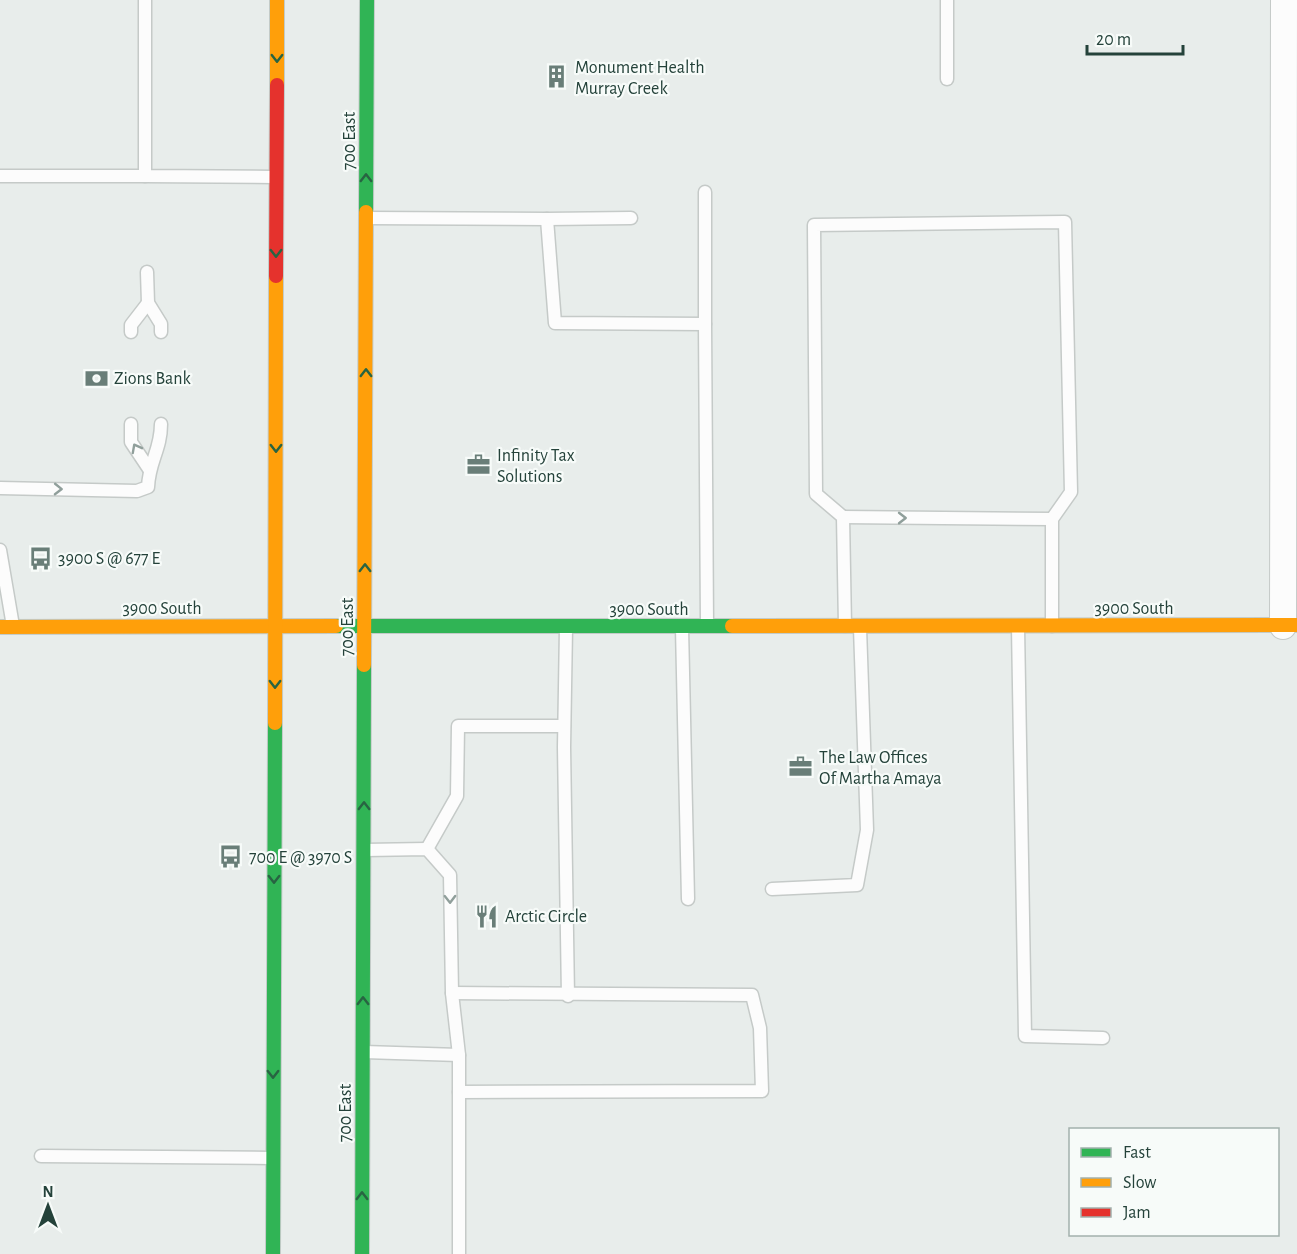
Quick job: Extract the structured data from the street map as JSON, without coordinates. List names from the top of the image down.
{
  "streets": {
    "main road": ["700 East", "3900 South"]
  },
  "crossings": [
    ["700 East", "3900 South"]
  ],
  "places": {
    "building": ["Monument Health Murray Creek"],
    "bank": ["Zions Bank"],
    "office": ["Infinity Tax Solutions", "The Law Offices Of Martha Amaya"],
    "bus stop": ["3900 S @ 677 E", "700 E @ 3970 S"],
    "restaurant": ["Arctic Circle"]
  },
  "legend": ["Fast", "Slow", "Jam"],
  "scale_bar": "20 m",
  "north": "top"
}
